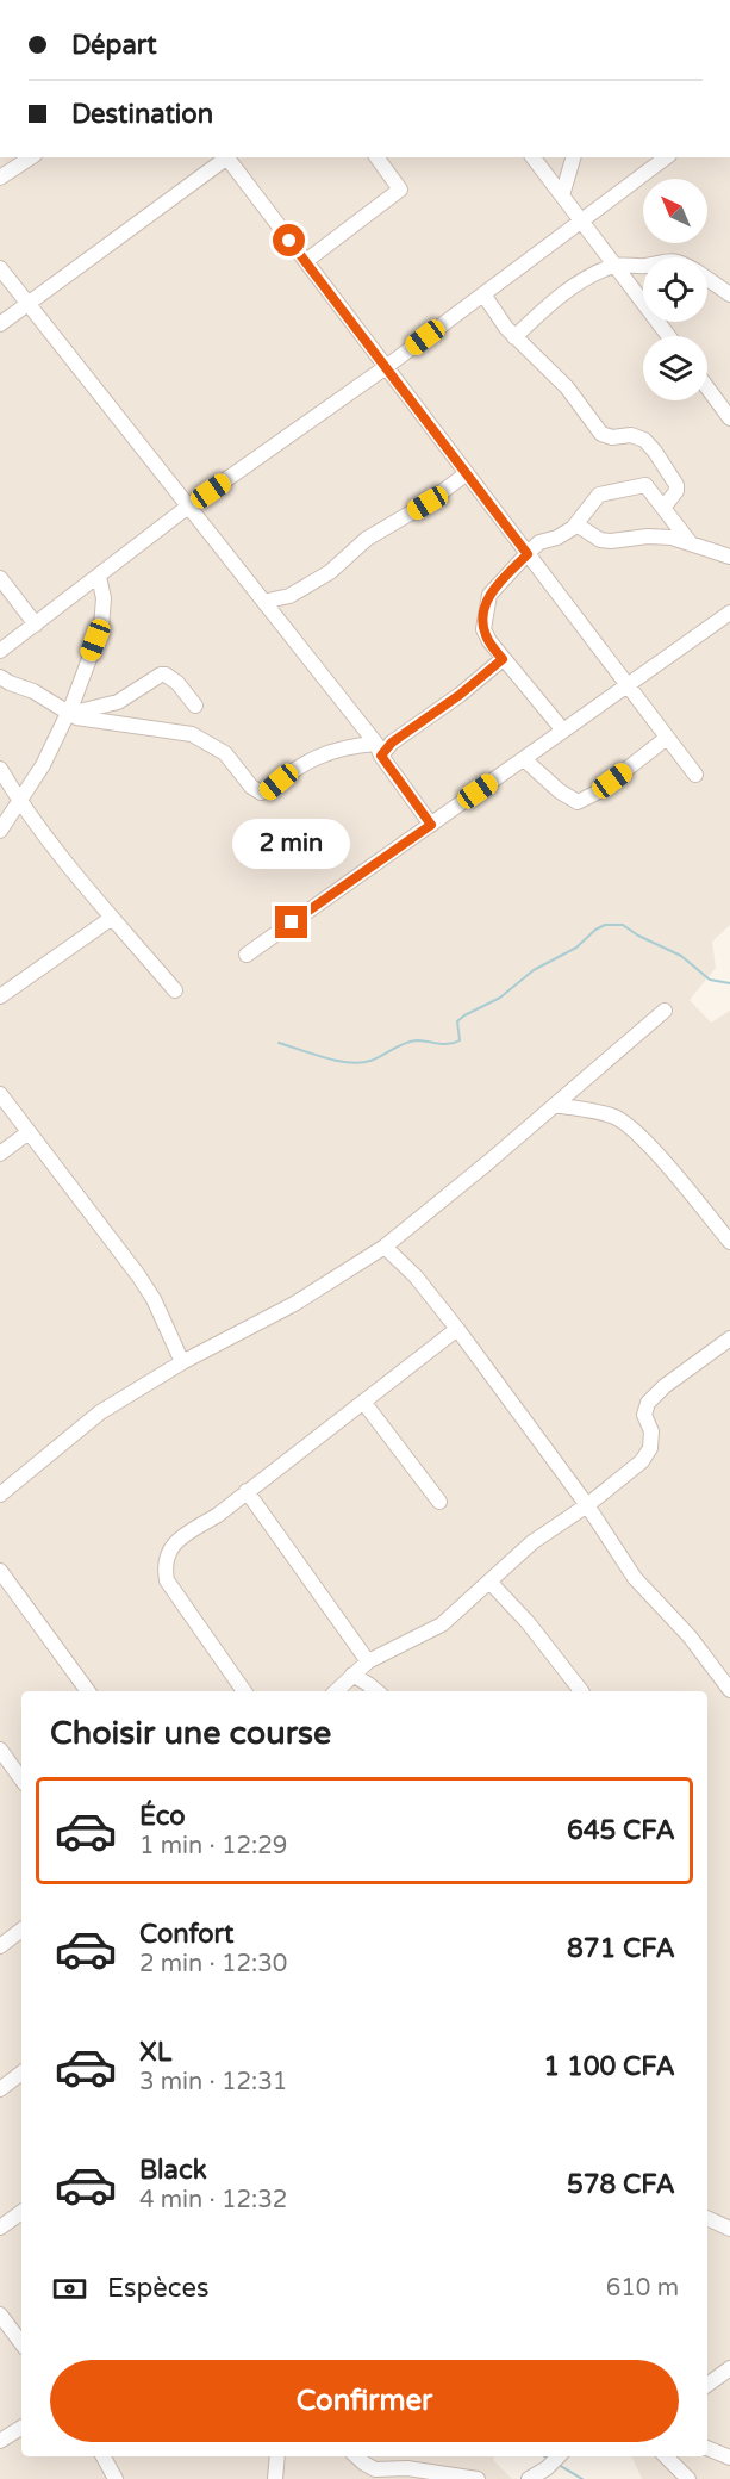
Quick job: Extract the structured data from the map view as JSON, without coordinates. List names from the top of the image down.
{
  "north": "top left",
  "page": {
    "banner": ["Départ", "Destination"],
    "bubble": "2 min",
    "heading": "Choisir une course",
    "list": [
      {
        "name": "Éco",
        "note": "1 min · 12:29",
        "value": "645 CFA"
      },
      {
        "name": "Confort",
        "note": "2 min · 12:30",
        "value": "871 CFA"
      },
      {
        "name": "XL",
        "note": "3 min · 12:31",
        "value": "1 100 CFA"
      },
      {
        "name": "Black",
        "note": "4 min · 12:32",
        "value": "578 CFA"
      }
    ],
    "pay": ["Espèces", "610 m"],
    "buttons": "Confirmer"
  }
}
